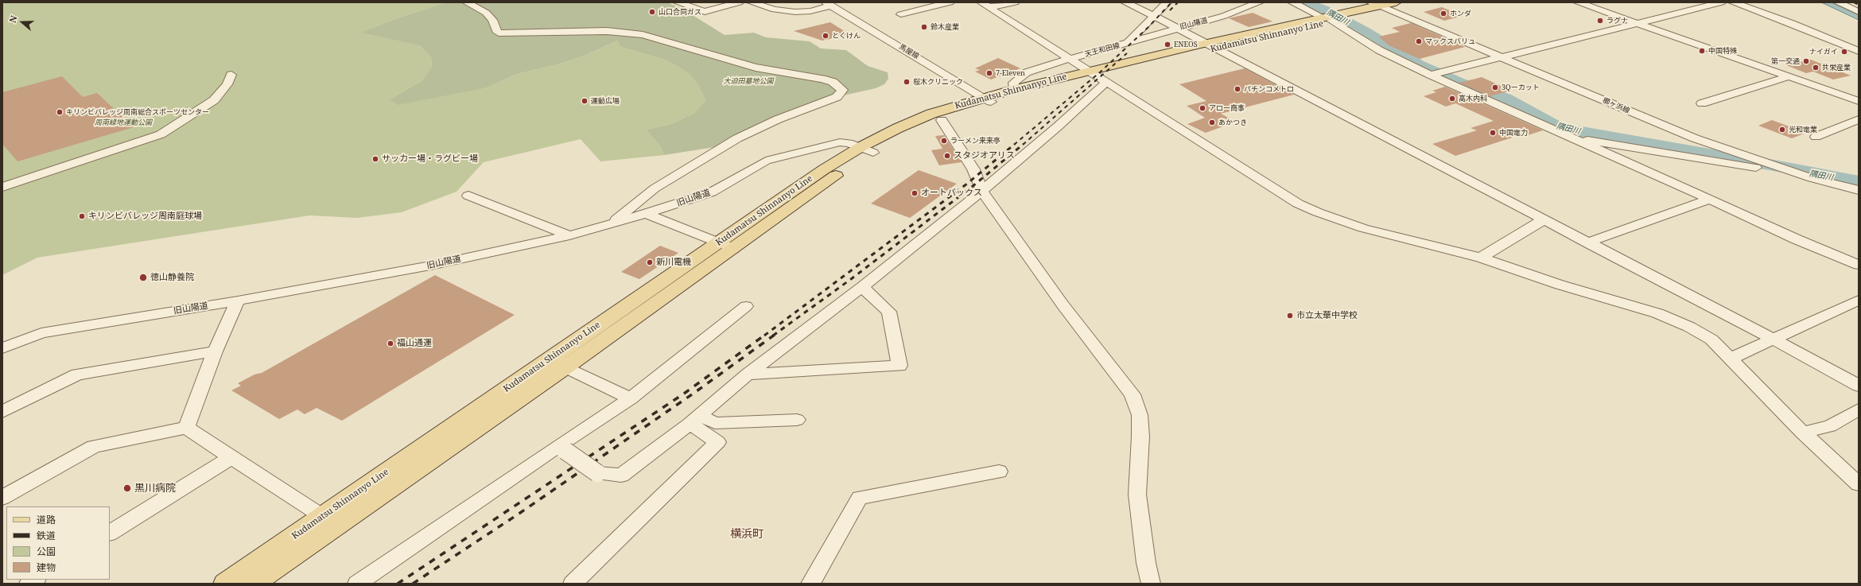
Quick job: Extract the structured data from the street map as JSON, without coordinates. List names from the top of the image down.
{
  "streets": {
    "main road": ["Kudamatsu Shinnanyo Line"],
    "street": [
      "旧山陽道",
      "天王和田線",
      "馬屋線",
      "櫛ヶ浜線"
    ]
  },
  "crossings": [
    ["旧山陽道", "Kudamatsu Shinnanyo Line"],
    ["旧山陽道", "天王和田線"],
    ["Kudamatsu Shinnanyo Line", "天王和田線"],
    ["Kudamatsu Shinnanyo Line", "馬屋線"],
    ["Kudamatsu Shinnanyo Line", "櫛ヶ浜線"]
  ],
  "districts": ["横浜町"],
  "water": ["隅田川"],
  "parks": ["大迫田墓地公園", "周南緑地運動公園"],
  "places": [
    "山口合同ガス",
    "ホンダ",
    "ラグナ",
    "鈴木産業",
    "とくけん",
    "マックスバリュ",
    "ENEOS",
    "中国特殊",
    "ナイガイ",
    "第一交通",
    "共栄産業",
    "7-Eleven",
    "桜木クリニック",
    "3Qーカット",
    "パチンコメトロ",
    "高木内科",
    "運動広場",
    "アロー商事",
    "キリンビバレッジ周南総合スポーツセンター",
    "あかつき",
    "光和電業",
    "中国電力",
    "ラーメン来来亭",
    "スタジオアリス",
    "サッカー場・ラグビー場",
    "オートバックス",
    "キリンビバレッジ周南庭球場",
    "新川電機",
    "徳山静養院",
    "市立太華中学校",
    "福山通運",
    "黒川病院"
  ],
  "legend": [
    "道路",
    "鉄道",
    "公園",
    "建物"
  ],
  "north": "left"
}
